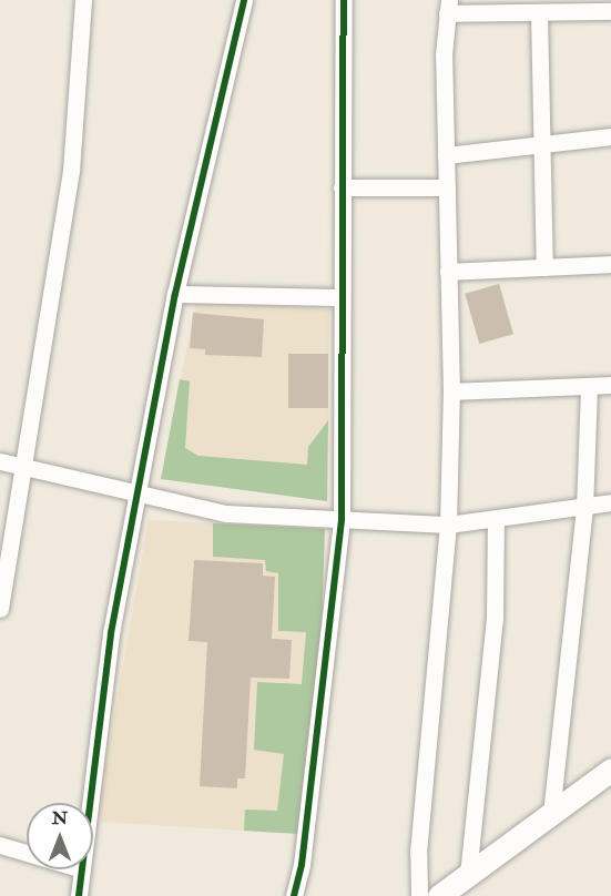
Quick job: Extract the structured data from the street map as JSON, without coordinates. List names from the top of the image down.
{
  "north": "top"
}
